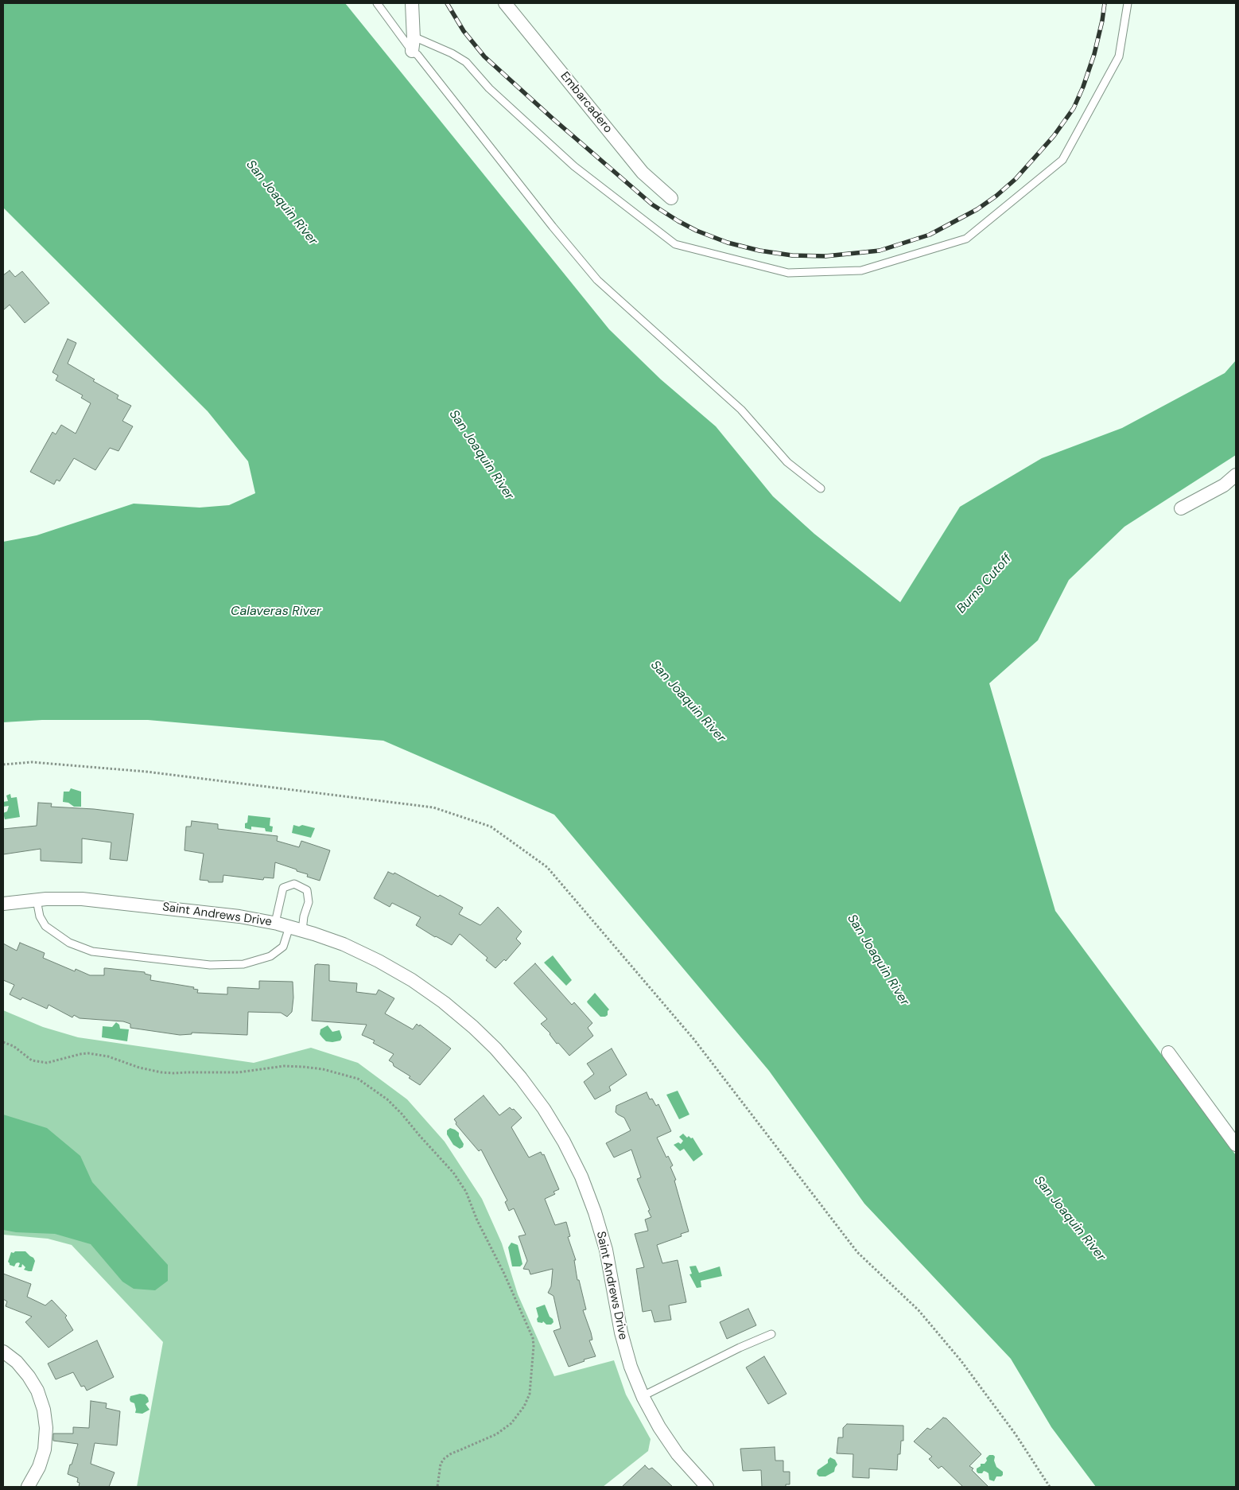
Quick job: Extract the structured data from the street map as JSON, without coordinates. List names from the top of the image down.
{
  "streets": {
    "street": ["Embarcadero", "Saint Andrews Drive"]
  },
  "water": ["San Joaquin River", "Burns Cutoff", "Calaveras River"]
}
